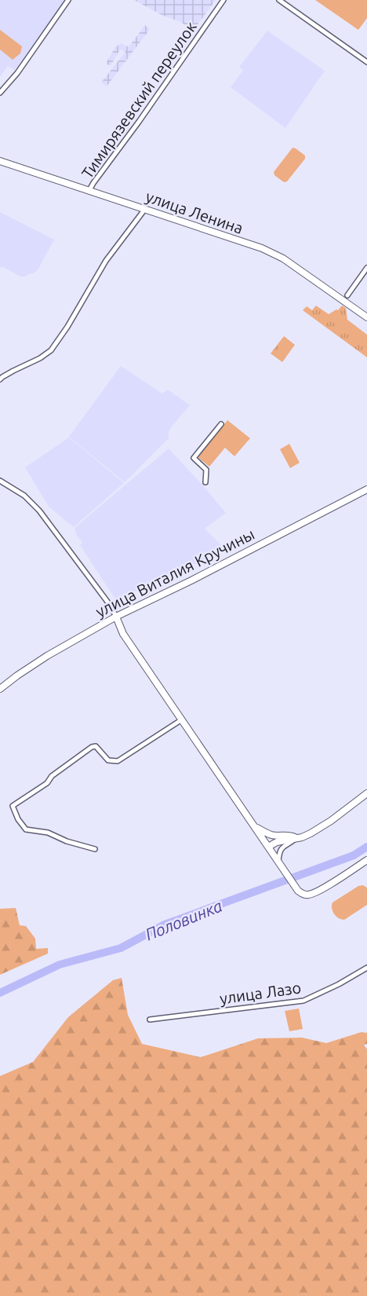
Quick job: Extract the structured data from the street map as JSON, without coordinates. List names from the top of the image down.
{
  "streets": {
    "main road": ["улица Ленина"],
    "street": ["Тимирязевский переулок", "улица Виталия Кручины", "улица Лазо"]
  },
  "crossings": [
    ["Тимирязевский переулок", "улица Ленина"]
  ],
  "water": ["Половинка"]
}
